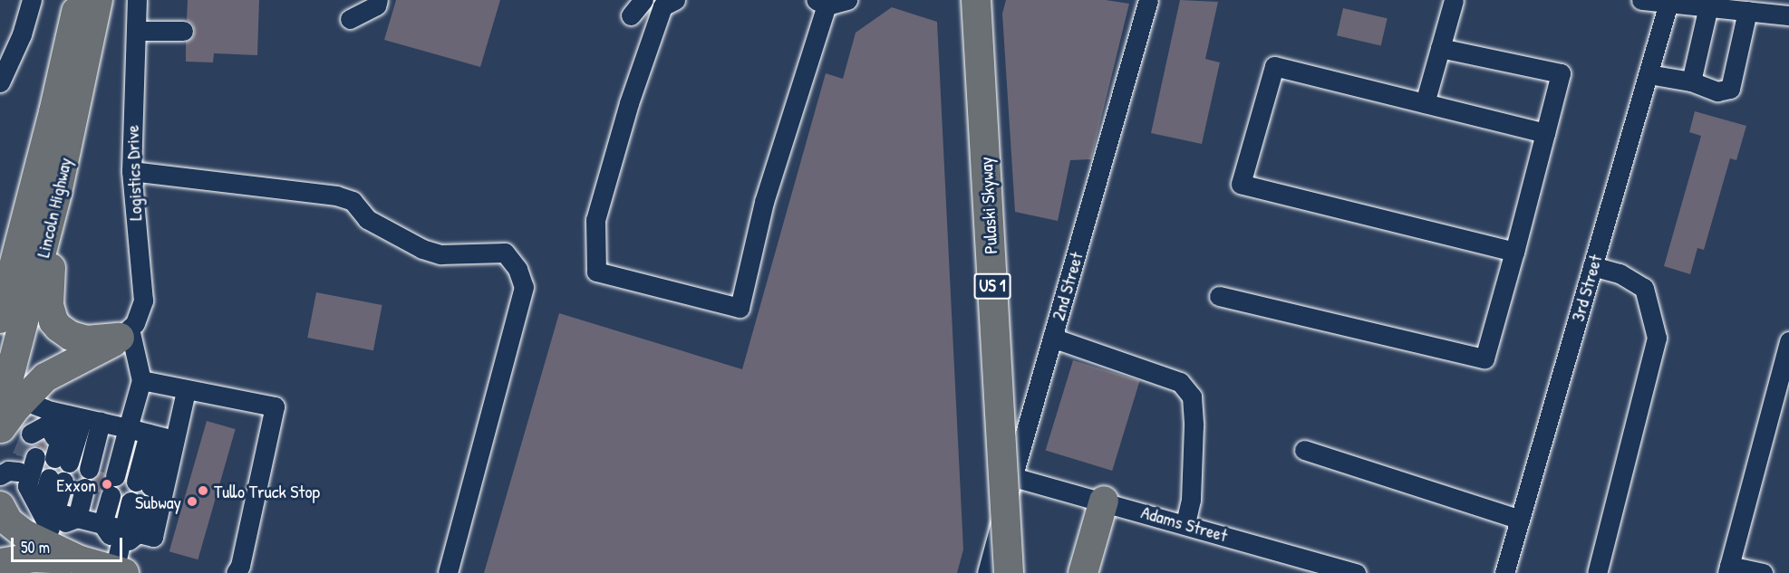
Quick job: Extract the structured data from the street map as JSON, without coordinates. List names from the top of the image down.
{
  "streets": {
    "highway": ["Pulaski Skyway", "Lincoln Highway", "US 1"],
    "street": [
      "Logistics Drive",
      "2nd Street",
      "3rd Street",
      "Adams Street"
    ]
  },
  "crossings": [
    ["2nd Street", "Adams Street"]
  ],
  "places": ["Exxon", "Tullo Truck Stop", "Subway"],
  "scale_bar": "50 m"
}
